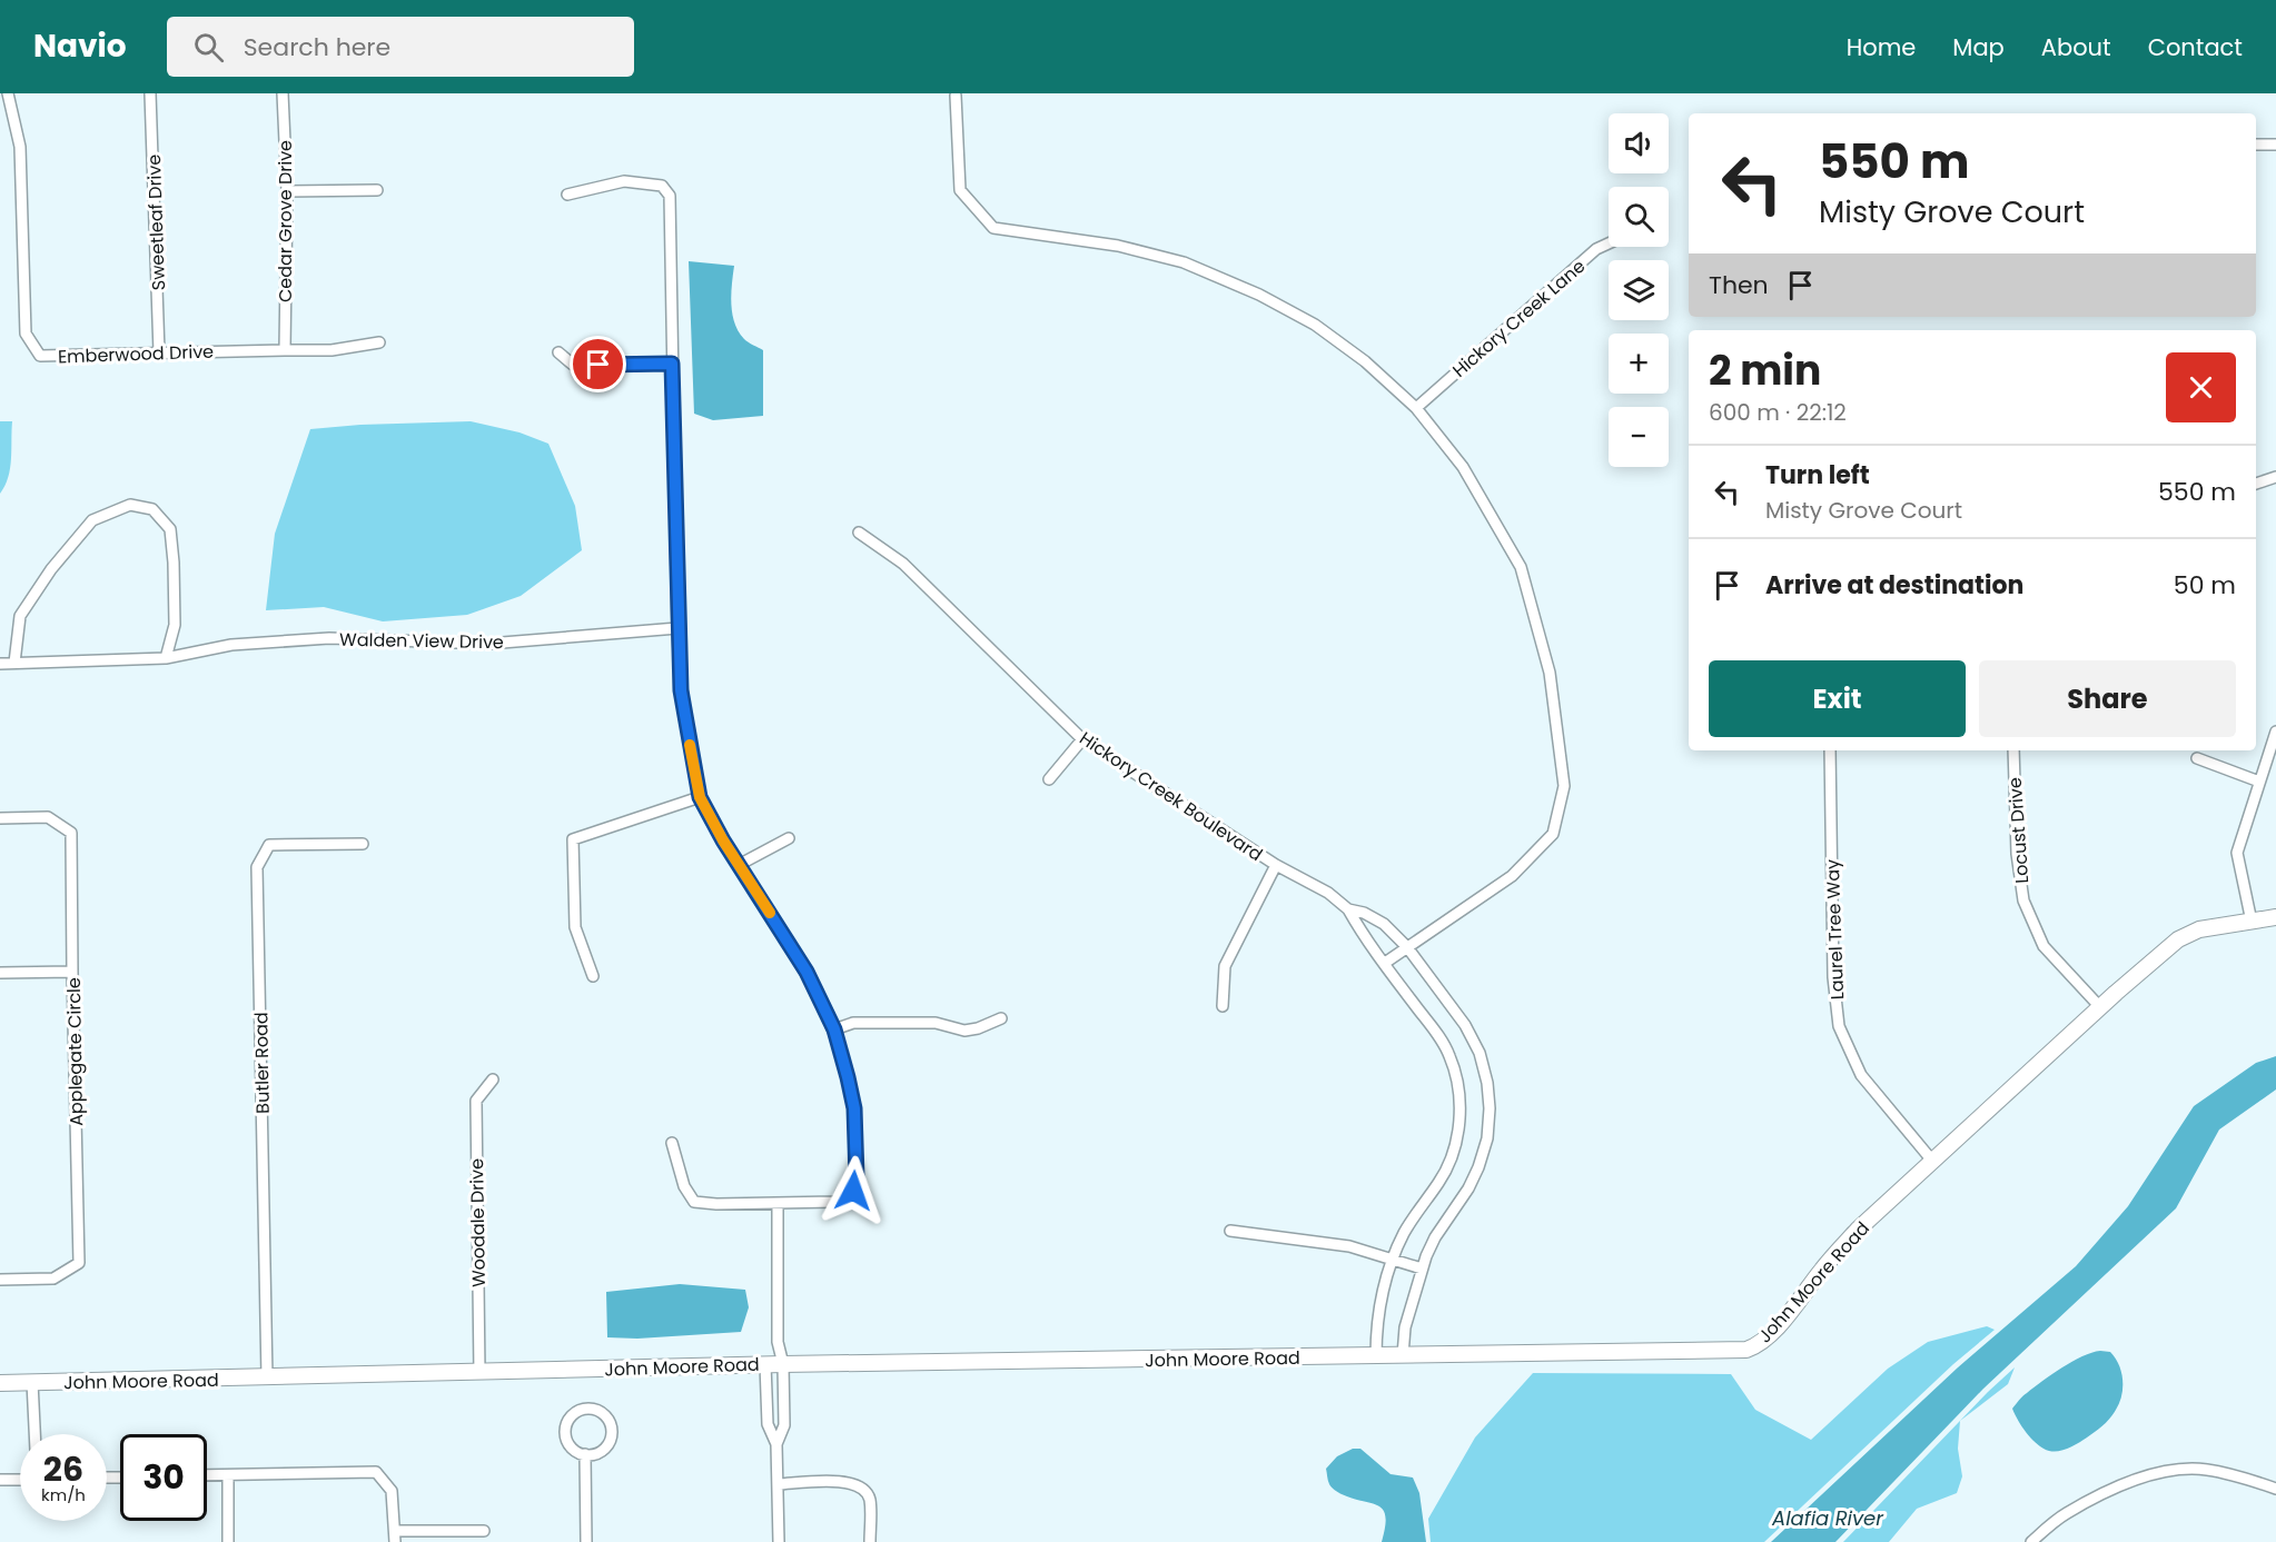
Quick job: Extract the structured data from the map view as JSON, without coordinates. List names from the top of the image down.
{
  "streets": {
    "street": [
      "Cedar Grove Drive",
      "Sweetleaf Drive",
      "Hickory Creek Lane",
      "Emberwood Drive",
      "Walden View Drive",
      "Hickory Creek Boulevard",
      "Locust Drive",
      "Laurel Tree Way",
      "Applegate Circle",
      "Butler Road",
      "Woodale Drive",
      "John Moore Road"
    ]
  },
  "crossings": [
    ["Cedar Grove Drive", "Emberwood Drive"],
    ["Sweetleaf Drive", "Emberwood Drive"],
    ["Hickory Creek Boulevard", "John Moore Road"],
    ["Locust Drive", "John Moore Road"],
    ["Laurel Tree Way", "John Moore Road"],
    ["Butler Road", "John Moore Road"],
    ["Woodale Drive", "John Moore Road"]
  ],
  "water": ["Alafia River"],
  "page": {
    "header": "Navio",
    "search": "Search here",
    "nav": [
      "Home",
      "Map",
      "About",
      "Contact"
    ],
    "map_buttons": ["+", "−"],
    "turn": ["550 m", "Misty Grove Court"],
    "then": "Then",
    "heading": ["2 min", "600 m · 22:12"],
    "list": [
      {
        "name": "Turn left",
        "note": "Misty Grove Court",
        "value": "550 m"
      },
      {
        "name": "Arrive at destination",
        "value": "50 m"
      }
    ],
    "buttons": ["Exit", "Share"],
    "speed": "26 km/h",
    "limit": "30"
  }
}
